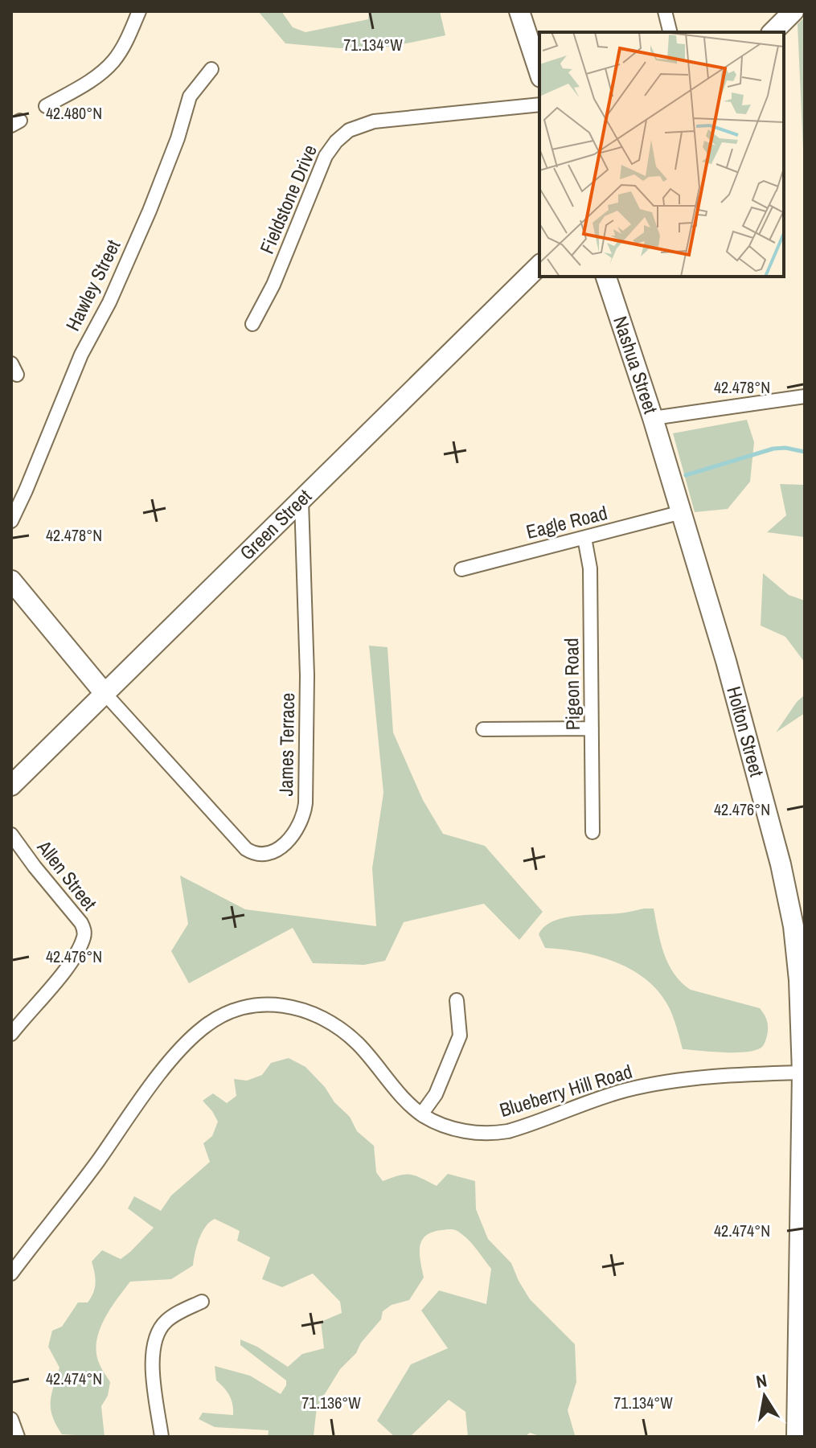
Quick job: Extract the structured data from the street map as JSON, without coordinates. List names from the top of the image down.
{
  "streets": {
    "street": [
      "Fieldstone Drive",
      "Hawley Street",
      "Nashua Street",
      "Eagle Road",
      "Green Street",
      "Pigeon Road",
      "Holton Street",
      "James Terrace",
      "Allen Street",
      "Blueberry Hill Road"
    ]
  },
  "crossings": [
    ["Nashua Street", "Holton Street"],
    ["Eagle Road", "Pigeon Road"],
    ["Eagle Road", "Holton Street"],
    ["Green Street", "James Terrace"],
    ["Holton Street", "Blueberry Hill Road"]
  ],
  "north": "top",
  "coordinates": [
    "71.134°W",
    "42.480°N",
    "42.478°N",
    "42.476°N",
    "42.474°N",
    "71.136°W"
  ]
}
